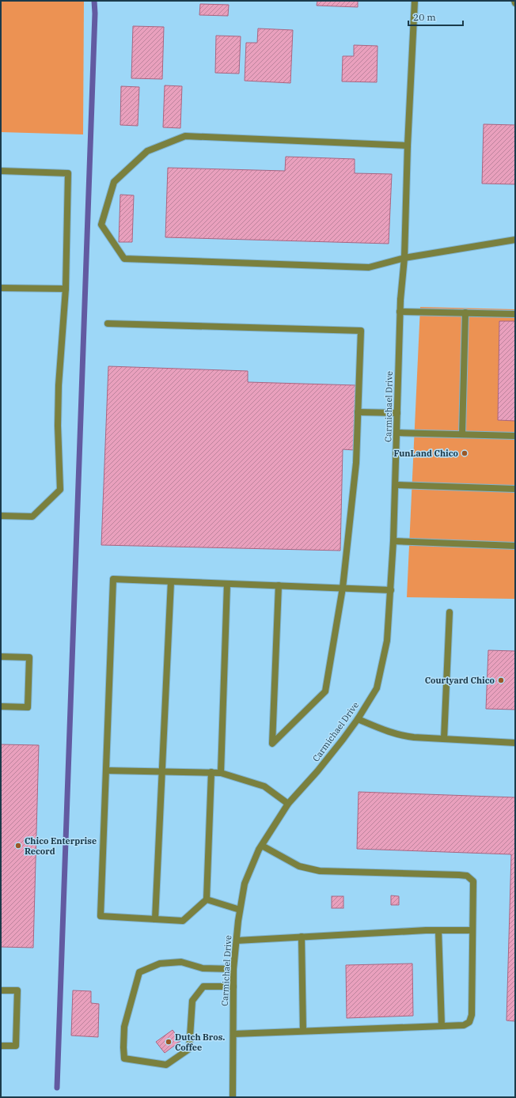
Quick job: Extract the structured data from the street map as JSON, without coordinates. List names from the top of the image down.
{
  "streets": {
    "street": ["Carmichael Drive"]
  },
  "places": [
    "FunLand Chico",
    "Courtyard Chico",
    "Chico Enterprise Record",
    "Dutch Bros. Coffee"
  ],
  "scale_bar": "20 m"
}
